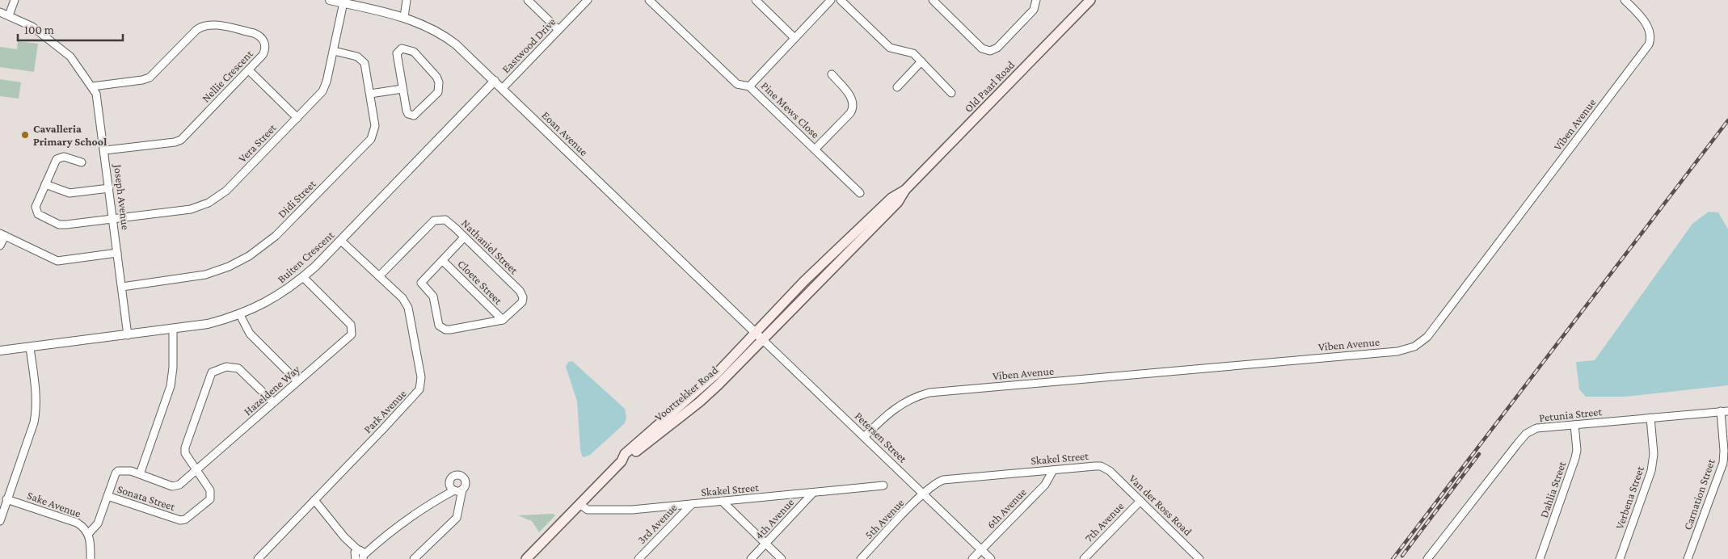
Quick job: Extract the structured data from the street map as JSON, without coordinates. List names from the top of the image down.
{
  "streets": {
    "main road": ["Old Paarl Road", "Voortrekker Road"],
    "street": [
      "Eastwood Drive",
      "Nellie Crescent",
      "Pine Mews Close",
      "Viben Avenue",
      "Eoan Avenue",
      "Vera Street",
      "Joseph Avenue",
      "Didi Street",
      "Nathaniel Street",
      "Buiten Crescent",
      "Cloete Street",
      "Hazeldene Way",
      "Park Avenue",
      "Petunia Street",
      "Petersen Street",
      "Skakel Street",
      "Dahlia Street",
      "Carnation Street",
      "Sonata Street",
      "Verbena Street",
      "Sake Avenue",
      "Van der Ross Road",
      "6th Avenue",
      "4th Avenue",
      "5th Avenue",
      "7th Avenue",
      "3rd Avenue"
    ]
  },
  "crossings": [
    ["Eastwood Drive", "Eoan Avenue"],
    ["Nellie Crescent", "Joseph Avenue"],
    ["Old Paarl Road", "Eoan Avenue"],
    ["Old Paarl Road", "Voortrekker Road"],
    ["Old Paarl Road", "Petersen Street"],
    ["Viben Avenue", "Petersen Street"],
    ["Eoan Avenue", "Vera Street"],
    ["Eoan Avenue", "Buiten Crescent"],
    ["Eoan Avenue", "Voortrekker Road"],
    ["Eoan Avenue", "Petersen Street"],
    ["Vera Street", "Joseph Avenue"],
    ["Vera Street", "Didi Street"],
    ["Joseph Avenue", "Didi Street"],
    ["Joseph Avenue", "Buiten Crescent"],
    ["Nathaniel Street", "Cloete Street"],
    ["Nathaniel Street", "Park Avenue"],
    ["Buiten Crescent", "Hazeldene Way"],
    ["Buiten Crescent", "Park Avenue"],
    ["Hazeldene Way", "Sonata Street"],
    ["Voortrekker Road", "Petersen Street"],
    ["Voortrekker Road", "Skakel Street"],
    ["Petunia Street", "Dahlia Street"],
    ["Petunia Street", "Carnation Street"],
    ["Petunia Street", "Verbena Street"],
    ["Petersen Street", "Skakel Street"],
    ["Petersen Street", "6th Avenue"],
    ["Petersen Street", "5th Avenue"],
    ["Skakel Street", "Van der Ross Road"],
    ["Skakel Street", "6th Avenue"],
    ["Skakel Street", "4th Avenue"],
    ["Skakel Street", "5th Avenue"],
    ["Skakel Street", "3rd Avenue"],
    ["Van der Ross Road", "7th Avenue"]
  ],
  "places": ["Cavalleria Primary School"],
  "scale_bar": "100 m"
}
